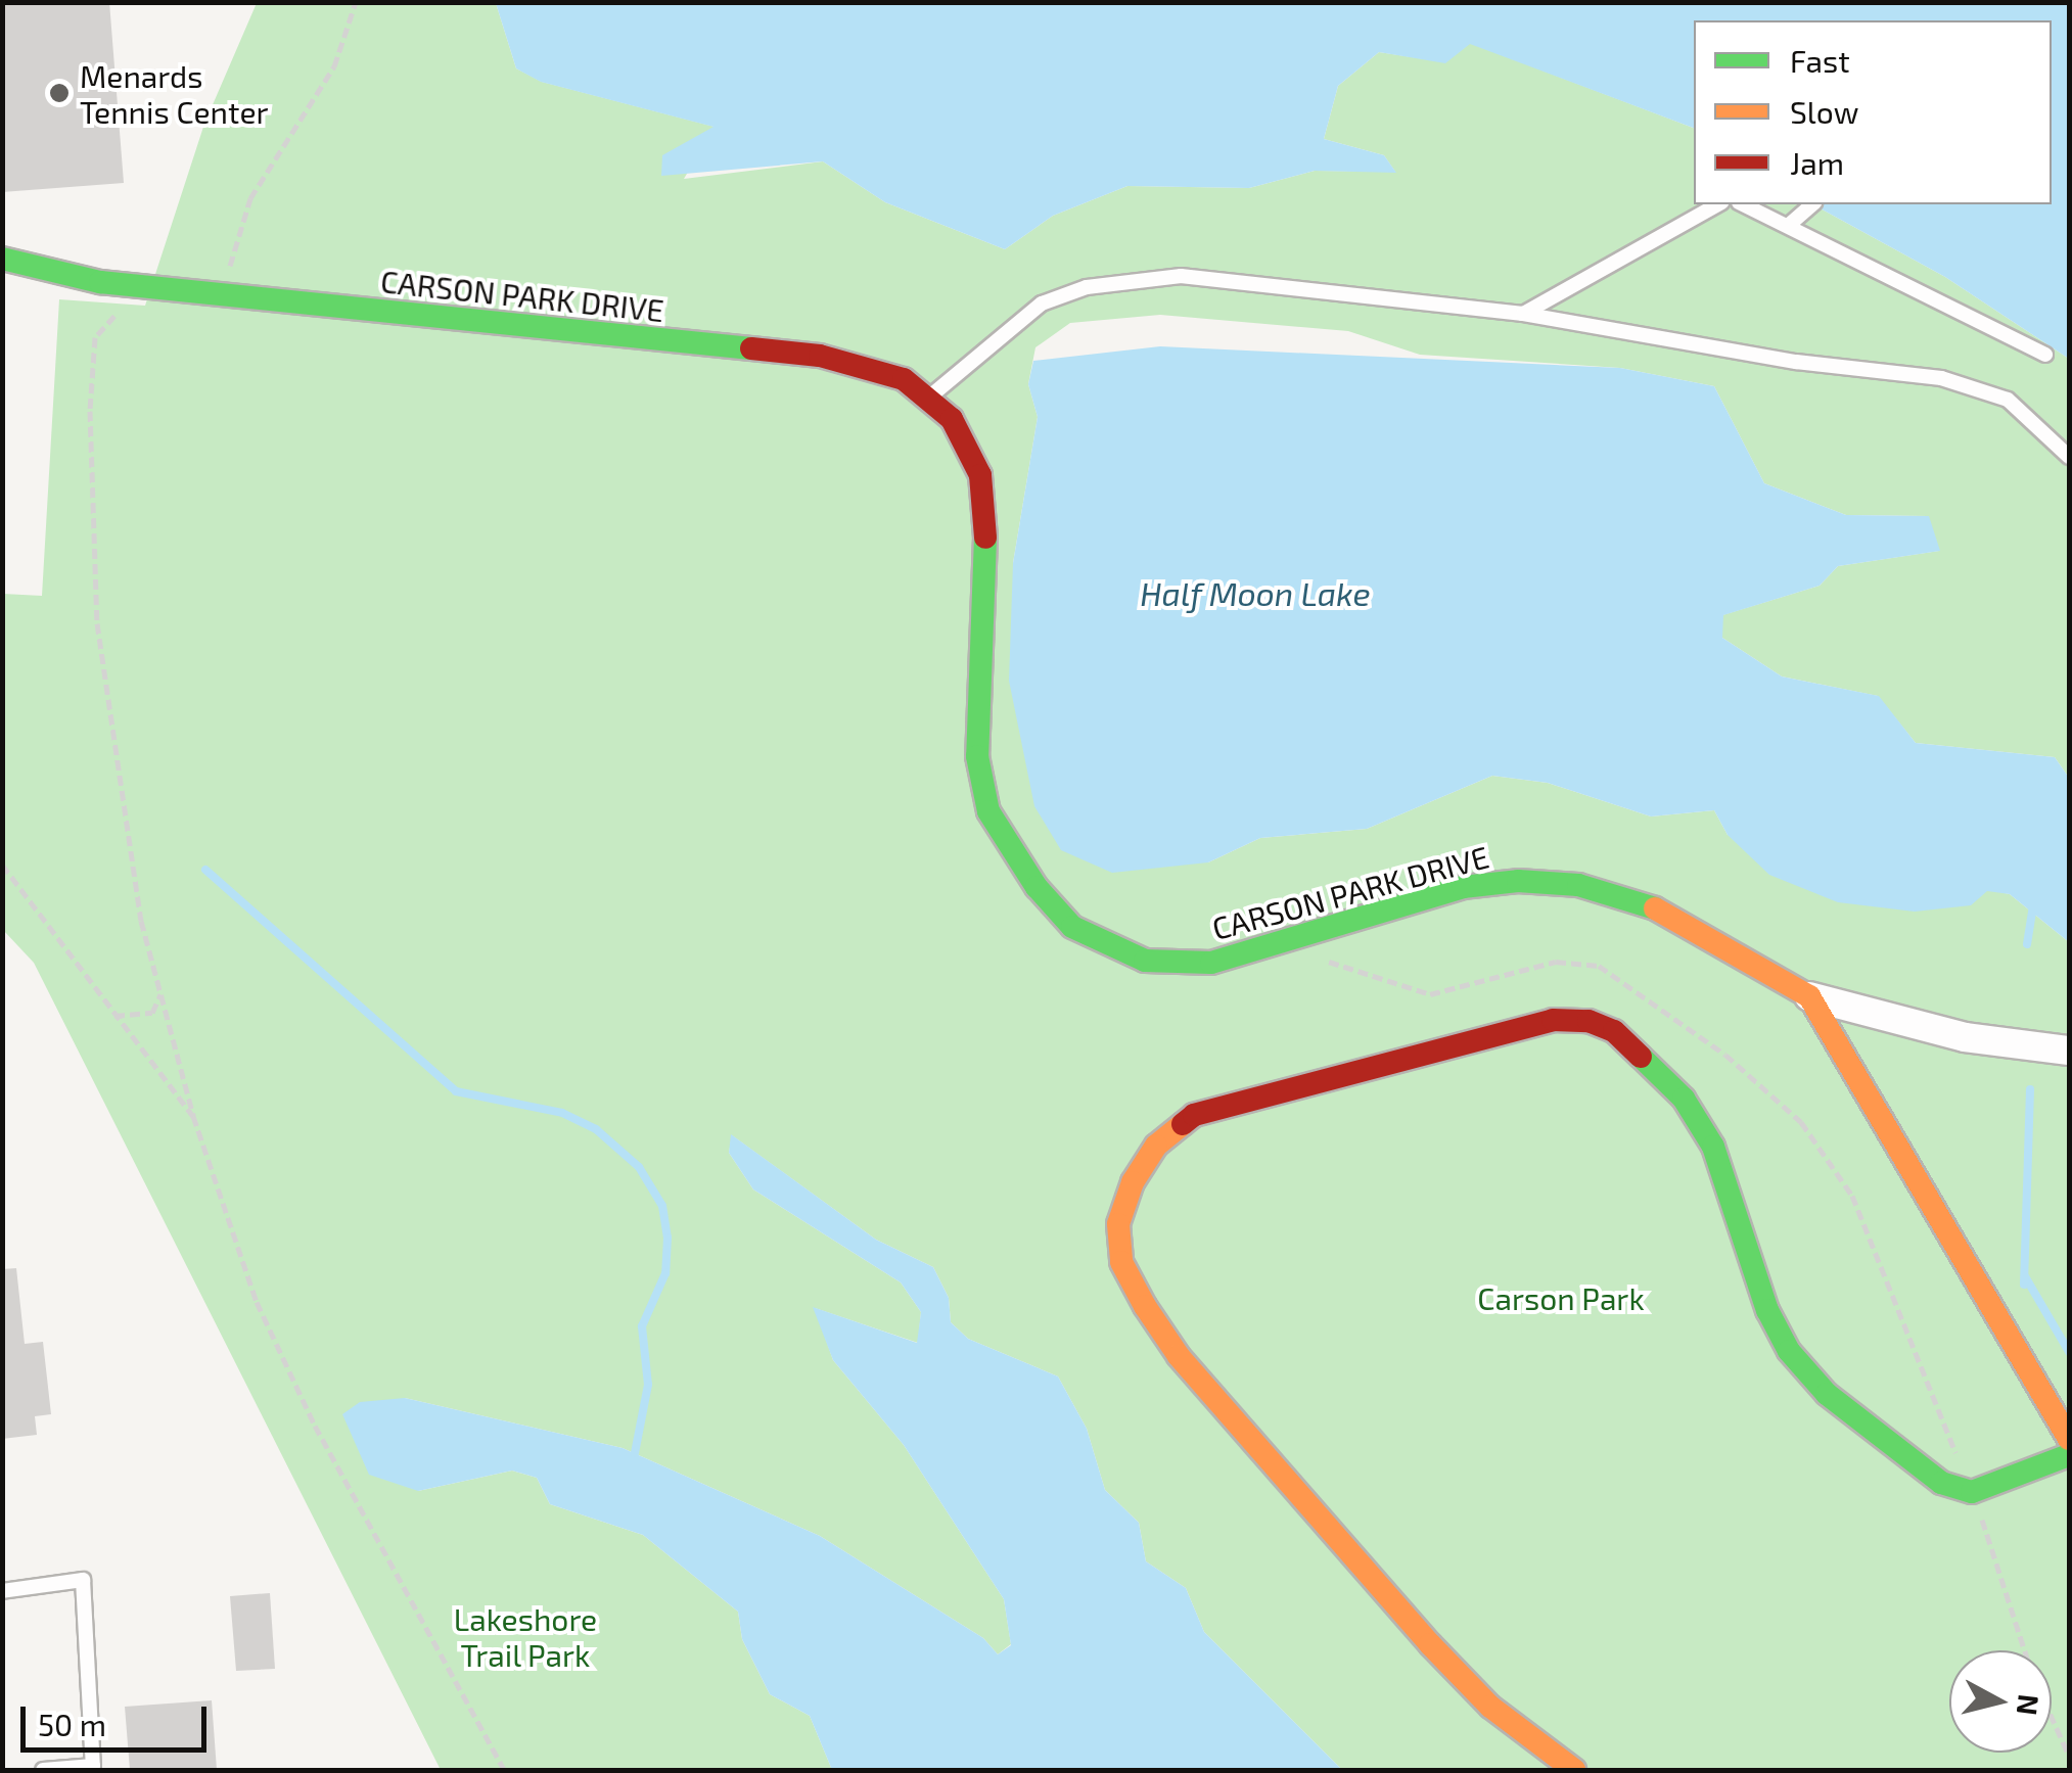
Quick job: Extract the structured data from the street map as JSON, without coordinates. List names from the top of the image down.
{
  "streets": {
    "street": ["CARSON PARK DRIVE"]
  },
  "water": ["Half Moon Lake"],
  "parks": ["Carson Park", "Lakeshore Trail Park"],
  "places": ["Menards Tennis Center"],
  "legend": ["Fast", "Slow", "Jam"],
  "scale_bar": "50 m",
  "north": "right"
}
